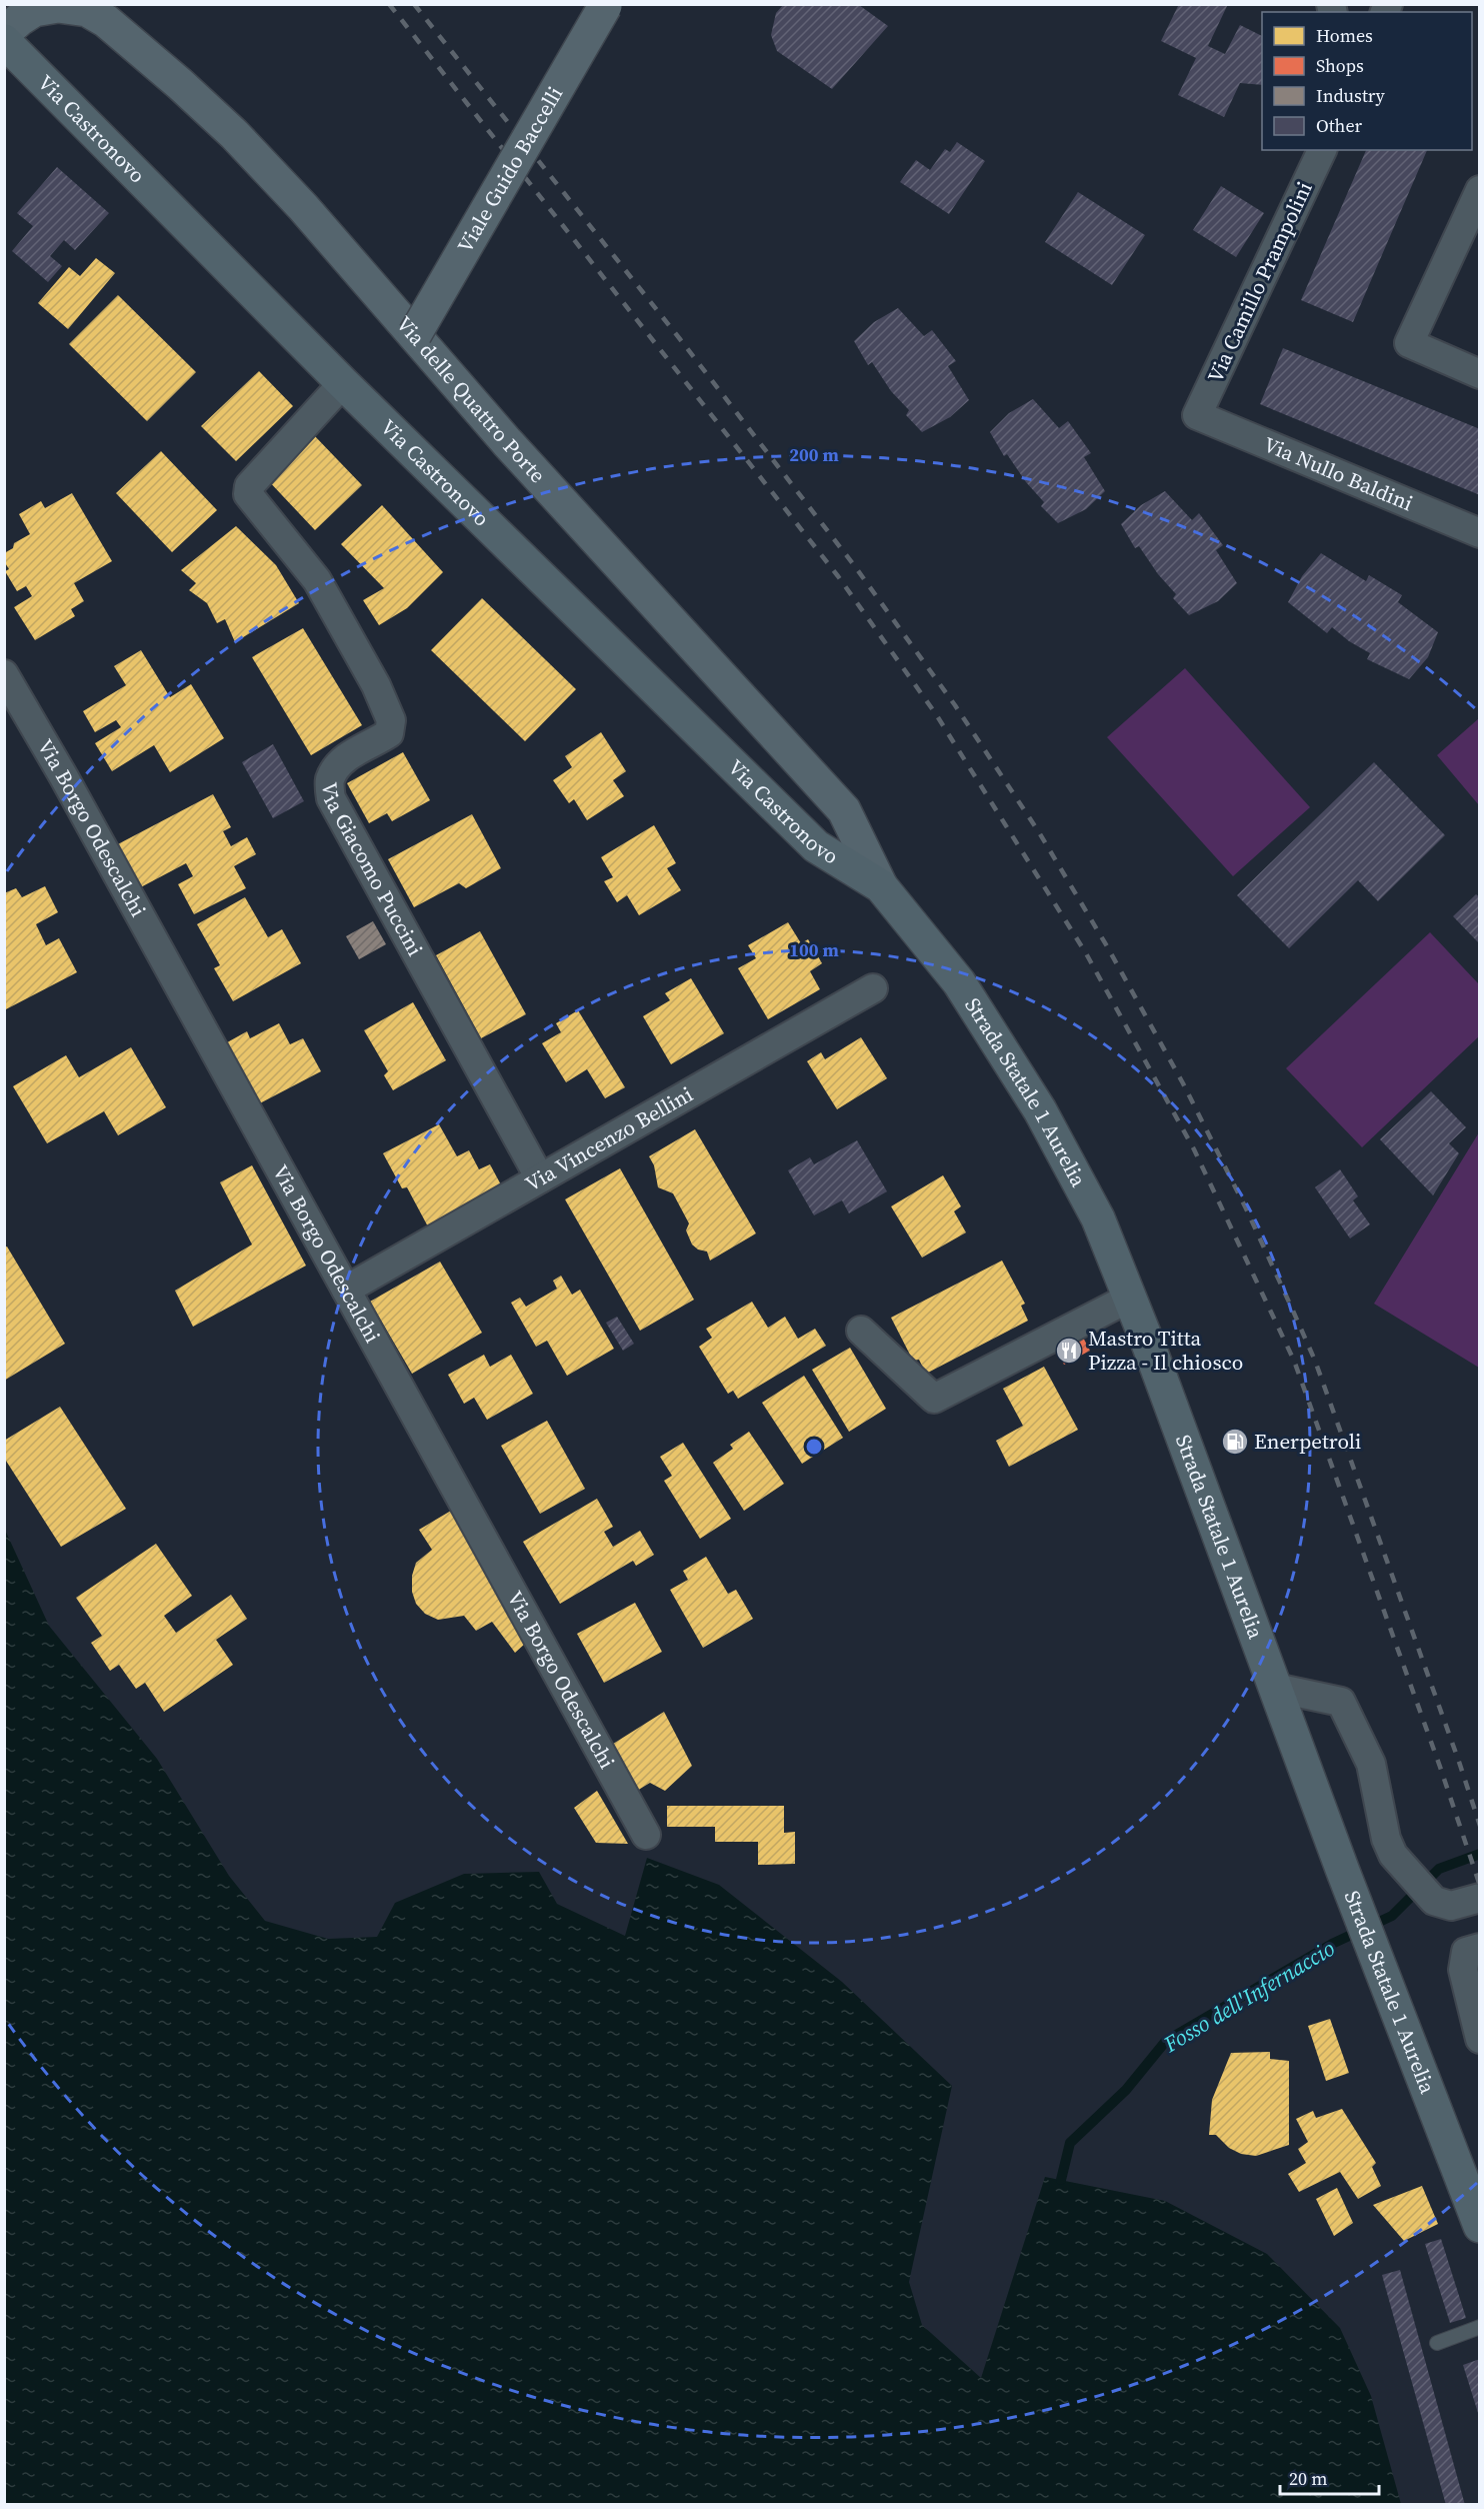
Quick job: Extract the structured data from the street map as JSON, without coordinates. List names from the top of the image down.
{
  "streets": {
    "main road": [
      "Via Castronovo",
      "Viale Guido Baccelli",
      "Via delle Quattro Porte",
      "Strada Statale 1 Aurelia"
    ],
    "street": [
      "Via Camillo Prampolini",
      "Via Nullo Baldini",
      "Via Borgo Odescalchi",
      "Via Giacomo Puccini",
      "Via Vincenzo Bellini"
    ]
  },
  "crossings": [
    ["Via Castronovo", "Via delle Quattro Porte"],
    ["Via Castronovo", "Via Giacomo Puccini"],
    ["Via Castronovo", "Strada Statale 1 Aurelia"],
    ["Viale Guido Baccelli", "Via delle Quattro Porte"],
    ["Via Camillo Prampolini", "Via Nullo Baldini"],
    ["Via delle Quattro Porte", "Strada Statale 1 Aurelia"],
    ["Via Borgo Odescalchi", "Via Vincenzo Bellini"],
    ["Via Giacomo Puccini", "Via Vincenzo Bellini"]
  ],
  "water": ["Fosso dell'Infernaccio"],
  "places": {
    "restaurant": ["Mastro Titta Pizza - Il chiosco"],
    "fuel station": ["Enerpetroli"]
  },
  "legend": [
    "Homes",
    "Shops",
    "Industry",
    "Other"
  ],
  "scale_bar": "20 m",
  "rings": ["200 m", "100 m"]
}
